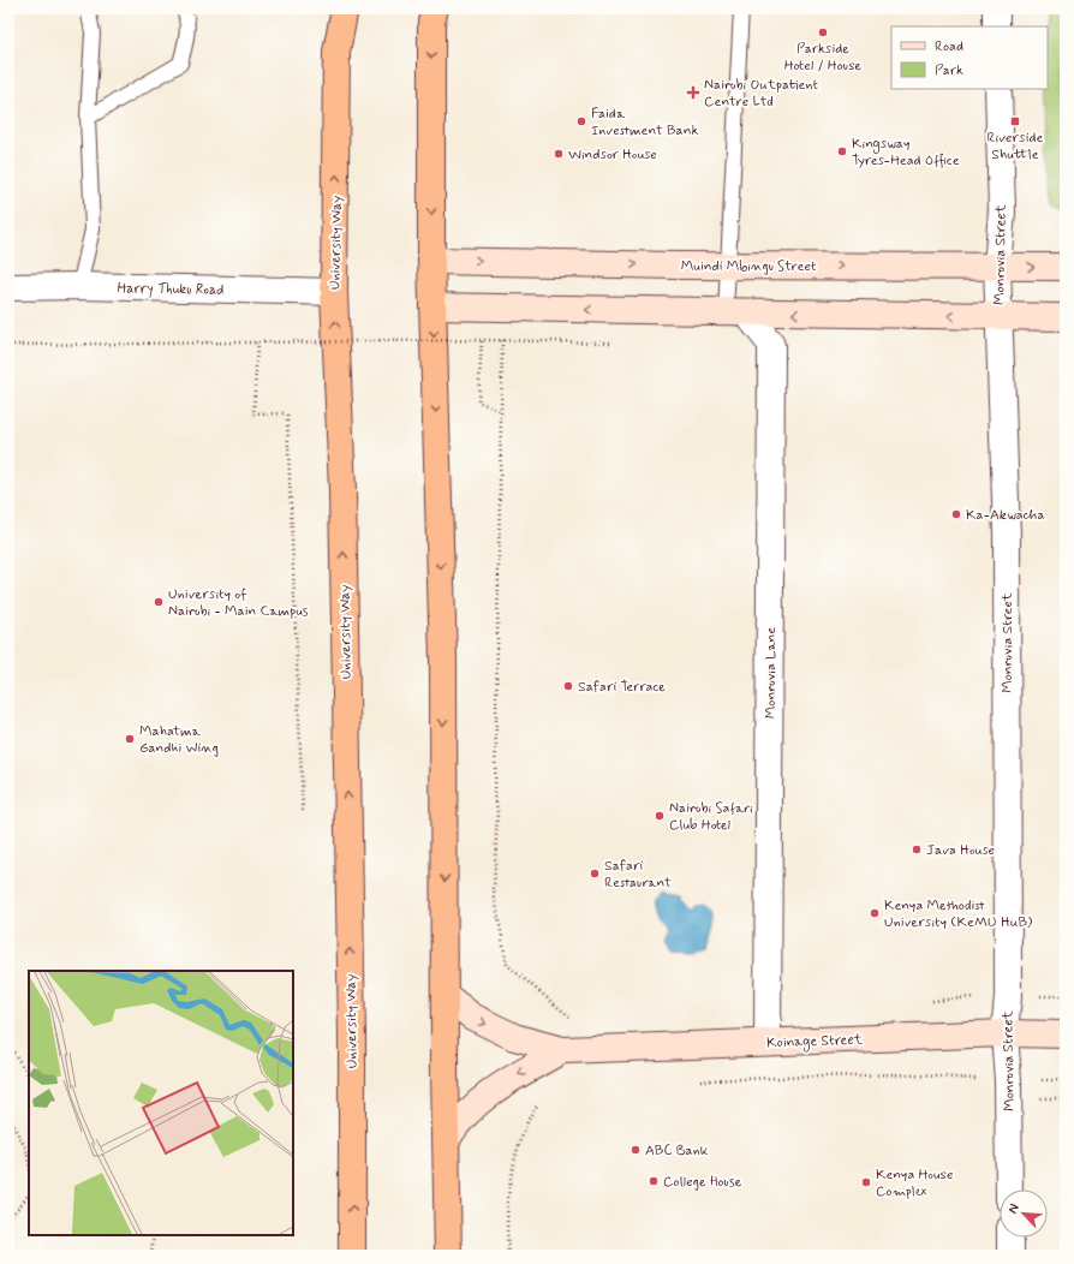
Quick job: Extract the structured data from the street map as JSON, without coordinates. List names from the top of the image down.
{
  "streets": {
    "highway": ["University Way"],
    "street": [
      "Monrovia Street",
      "Muindi Mbingu Street",
      "Harry Thuku Road",
      "Monrovia Lane",
      "Koinage Street"
    ]
  },
  "crossings": [
    ["University Way", "Harry Thuku Road"],
    ["Monrovia Street", "Muindi Mbingu Street"],
    ["Monrovia Street", "Koinage Street"],
    ["Monrovia Lane", "Koinage Street"]
  ],
  "places": {
    "other": [
      "Parkside Hotel / House",
      "Faida Investment Bank",
      "Kingsway Tyres-Head Office",
      "Windsor House",
      "Ka-Akwacha",
      "University of Nairobi - Main Campus",
      "Safari Terrace",
      "Mahatma Gandhi Wing",
      "Nairobi Safari Club Hotel",
      "Java House",
      "Safari Restaurant",
      "Kenya Methodist University (KeMU HuB)",
      "ABC Bank",
      "College House",
      "Kenya House Complex"
    ],
    "health": ["Nairobi Outpatient Centre Ltd"],
    "transit": ["Riverside Shuttle"]
  },
  "legend": ["Road", "Park"],
  "north": "top left"
}
